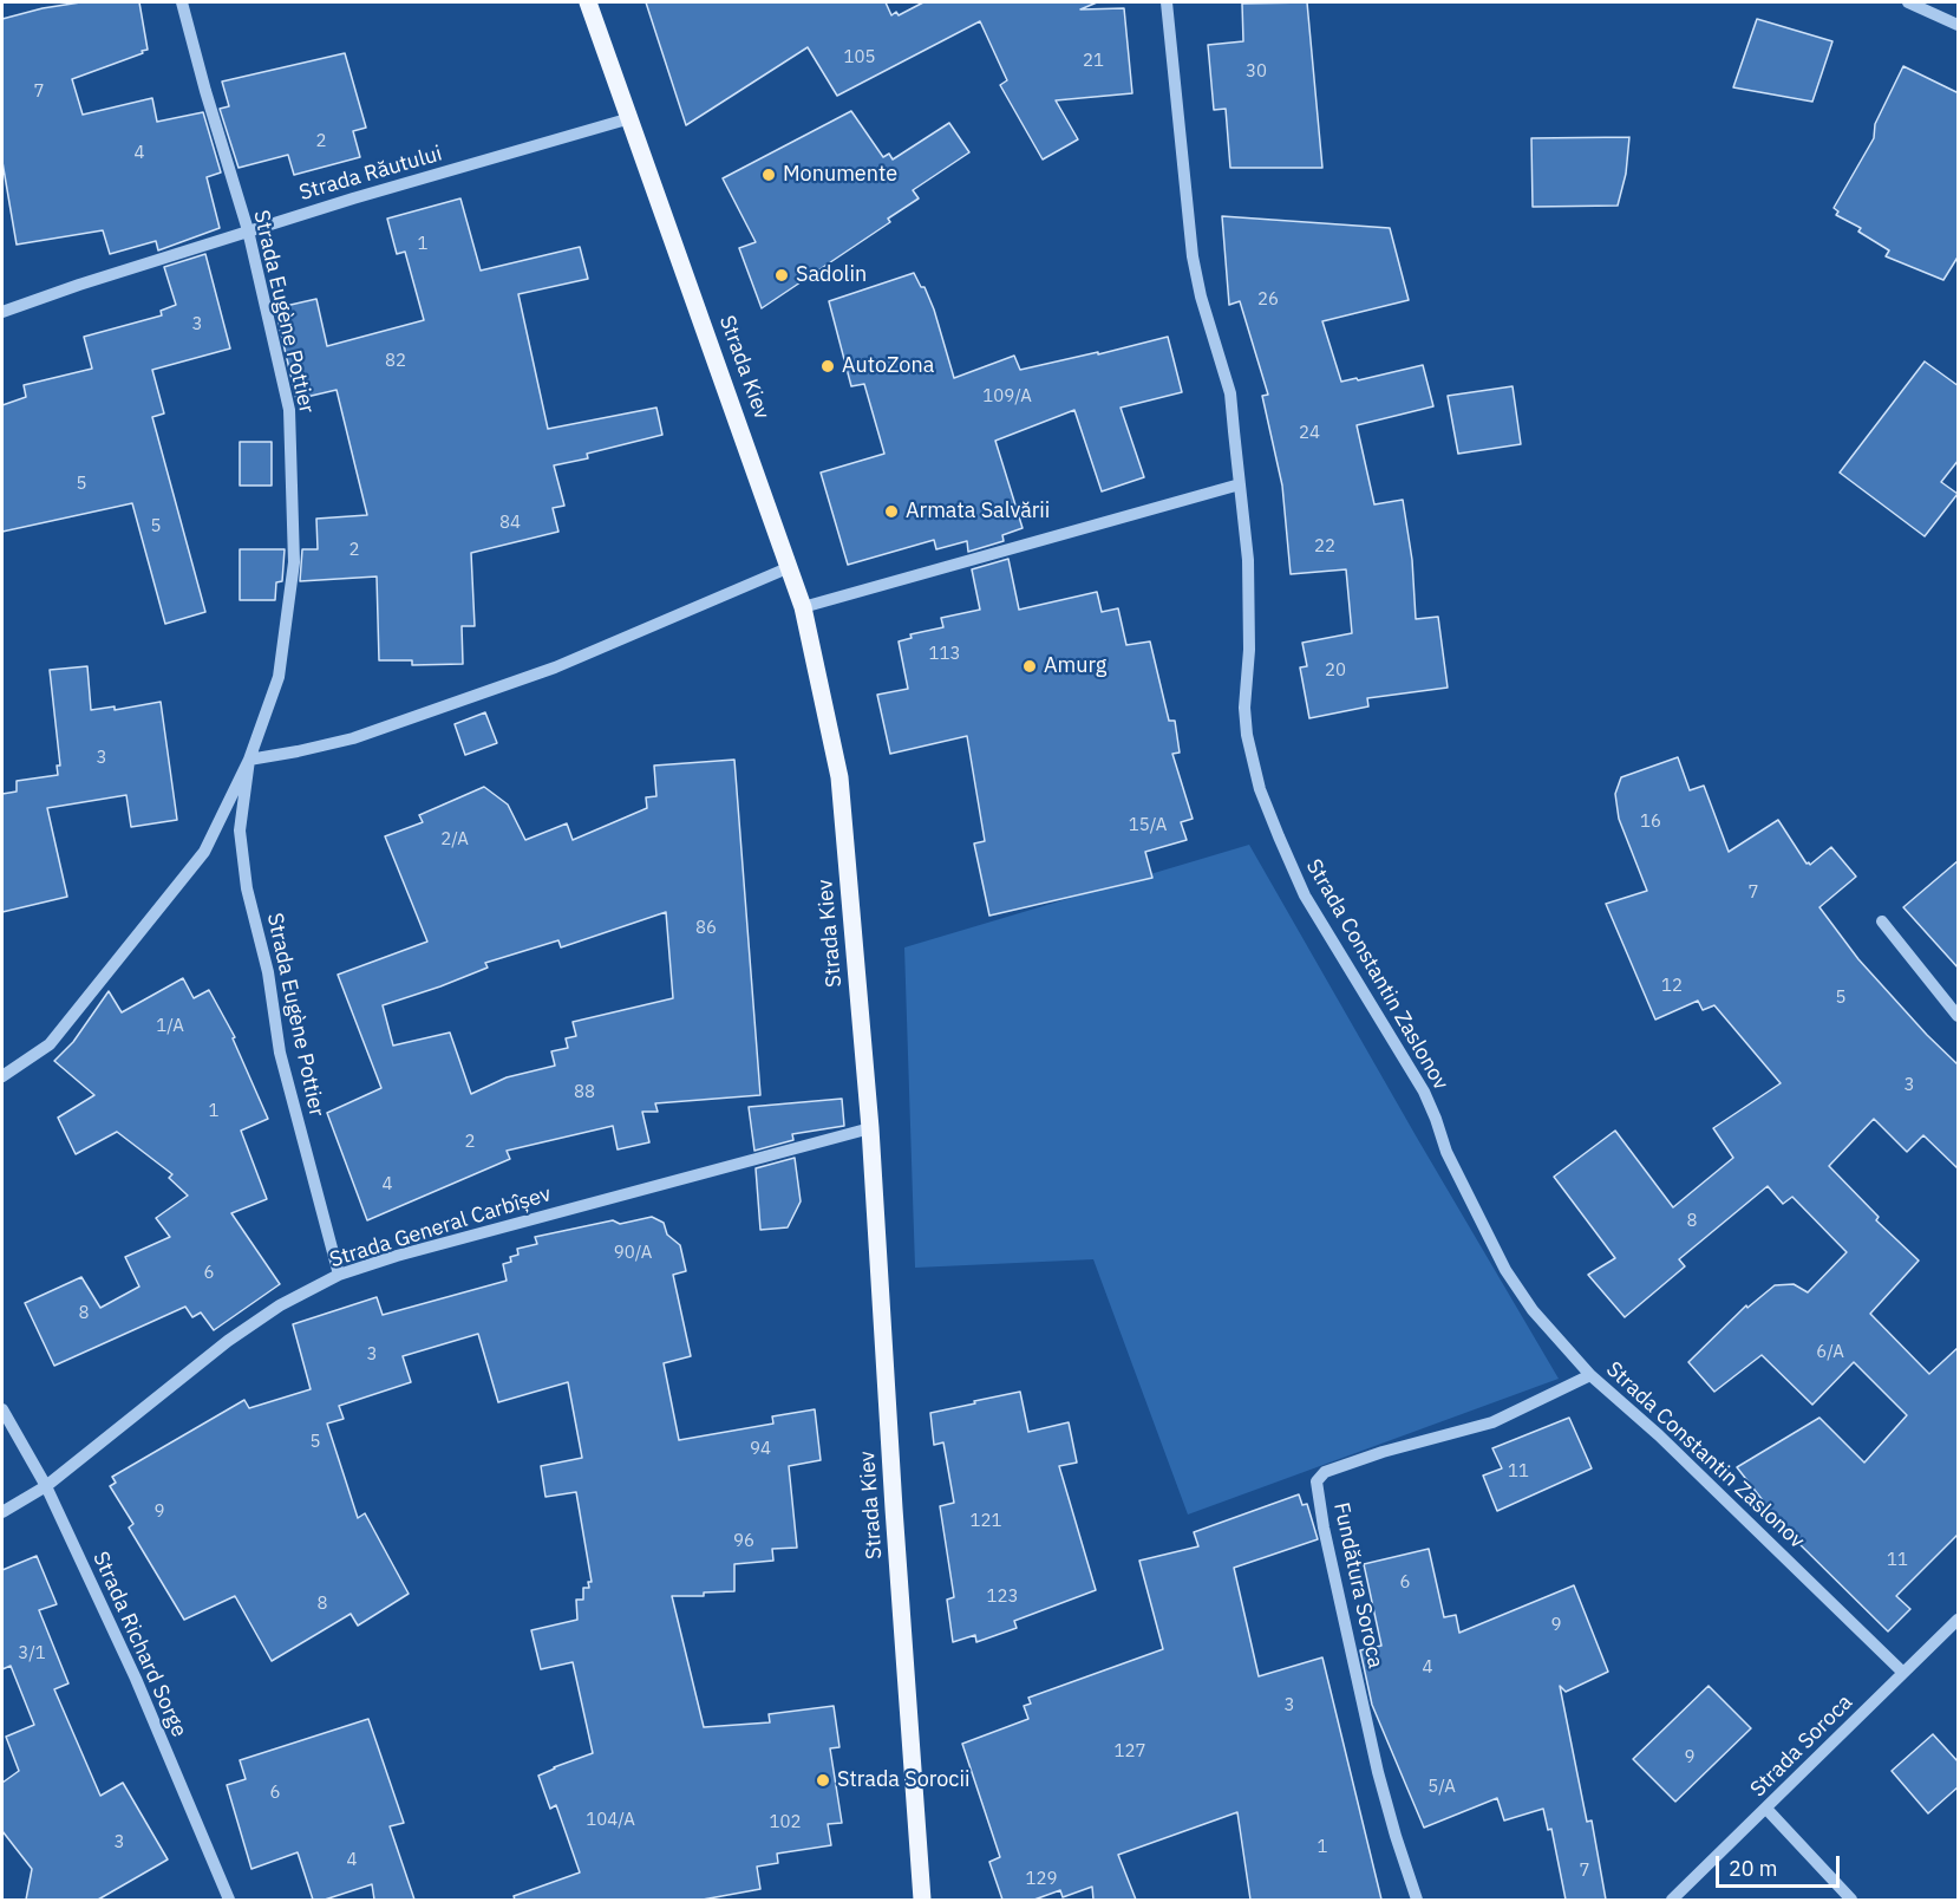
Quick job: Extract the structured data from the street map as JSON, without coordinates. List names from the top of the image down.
{
  "streets": {
    "main road": ["Strada Kiev"],
    "street": [
      "Strada Răutului",
      "Strada Eugène Pottier",
      "Strada Constantin Zaslonov",
      "Strada General Carbîșev",
      "Fundătura Sorocа",
      "Strada Richard Sorge",
      "Strada Soroca"
    ]
  },
  "crossings": [
    ["Strada Răutului", "Strada Eugène Pottier"],
    ["Strada Răutului", "Strada Kiev"],
    ["Strada Eugène Pottier", "Strada General Carbîșev"],
    ["Strada Kiev", "Strada General Carbîșev"],
    ["Strada Constantin Zaslonov", "Fundătura Sorocа"],
    ["Strada Constantin Zaslonov", "Strada Soroca"],
    ["Strada General Carbîșev", "Strada Richard Sorge"]
  ],
  "places": [
    "Monumente",
    "Sadolin",
    "AutoZona",
    "Armata Salvării",
    "Amurg",
    "Strada Sorocii"
  ],
  "house_numbers": [
    "105",
    "21",
    "30",
    "7",
    "2",
    "4",
    "1",
    "26",
    "3",
    "82",
    "109/A",
    "24",
    "5",
    "84",
    "5",
    "22",
    "2",
    "113",
    "20",
    "3",
    "16",
    "15/A",
    "2/A",
    "7",
    "86",
    "12",
    "5",
    "1/A",
    "3",
    "88",
    "1",
    "2",
    "4",
    "8",
    "90/A",
    "6",
    "8",
    "6/A",
    "3",
    "5",
    "94",
    "11",
    "9",
    "121",
    "96",
    "11",
    "6",
    "123",
    "8",
    "9",
    "3/1",
    "4",
    "3",
    "127",
    "9",
    "5/A",
    "6",
    "104/A",
    "102",
    "3",
    "1",
    "4",
    "7",
    "129"
  ],
  "scale_bar": "20 m"
}
